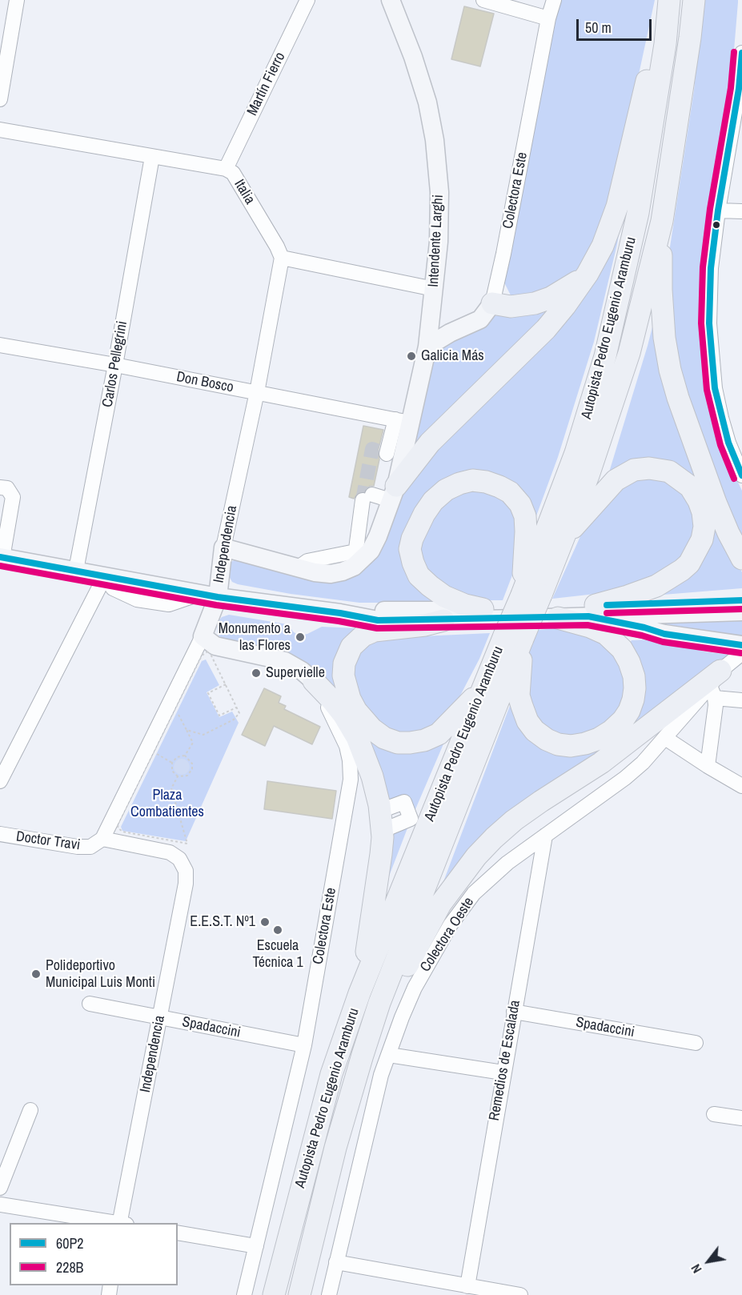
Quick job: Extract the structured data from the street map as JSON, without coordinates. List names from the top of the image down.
{
  "streets": {
    "highway": ["Autopista Pedro Eugenio Aramburu"],
    "main road": ["Colectora Este", "Intendente Larghi", "Independencia"],
    "street": [
      "Martín Fierro",
      "Italia",
      "Carlos Pellegrini",
      "Don Bosco",
      "Doctor Travi",
      "Colectora Oeste",
      "Spadaccini",
      "Remedios de Escalada"
    ]
  },
  "crossings": [
    ["Martín Fierro", "Italia"],
    ["Colectora Este", "Intendente Larghi"],
    ["Colectora Este", "Independencia"],
    ["Colectora Este", "Spadaccini"],
    ["Italia", "Carlos Pellegrini"],
    ["Italia", "Independencia"],
    ["Intendente Larghi", "Don Bosco"],
    ["Carlos Pellegrini", "Don Bosco"],
    ["Don Bosco", "Independencia"],
    ["Independencia", "Doctor Travi"],
    ["Independencia", "Spadaccini"],
    ["Colectora Oeste", "Remedios de Escalada"],
    ["Spadaccini", "Remedios de Escalada"]
  ],
  "parks": ["Plaza Combatientes"],
  "places": [
    "Galicia Más",
    "Monumento a las Flores",
    "Supervielle",
    "E.E.S.T. Nº1",
    "Escuela Técnica 1",
    "Polideportivo Municipal Luis Monti"
  ],
  "lines": ["transit line 228B", "transit line 60P2"],
  "legend": ["60P2", "228B"],
  "scale_bar": "50 m",
  "north": "bottom left"
}
